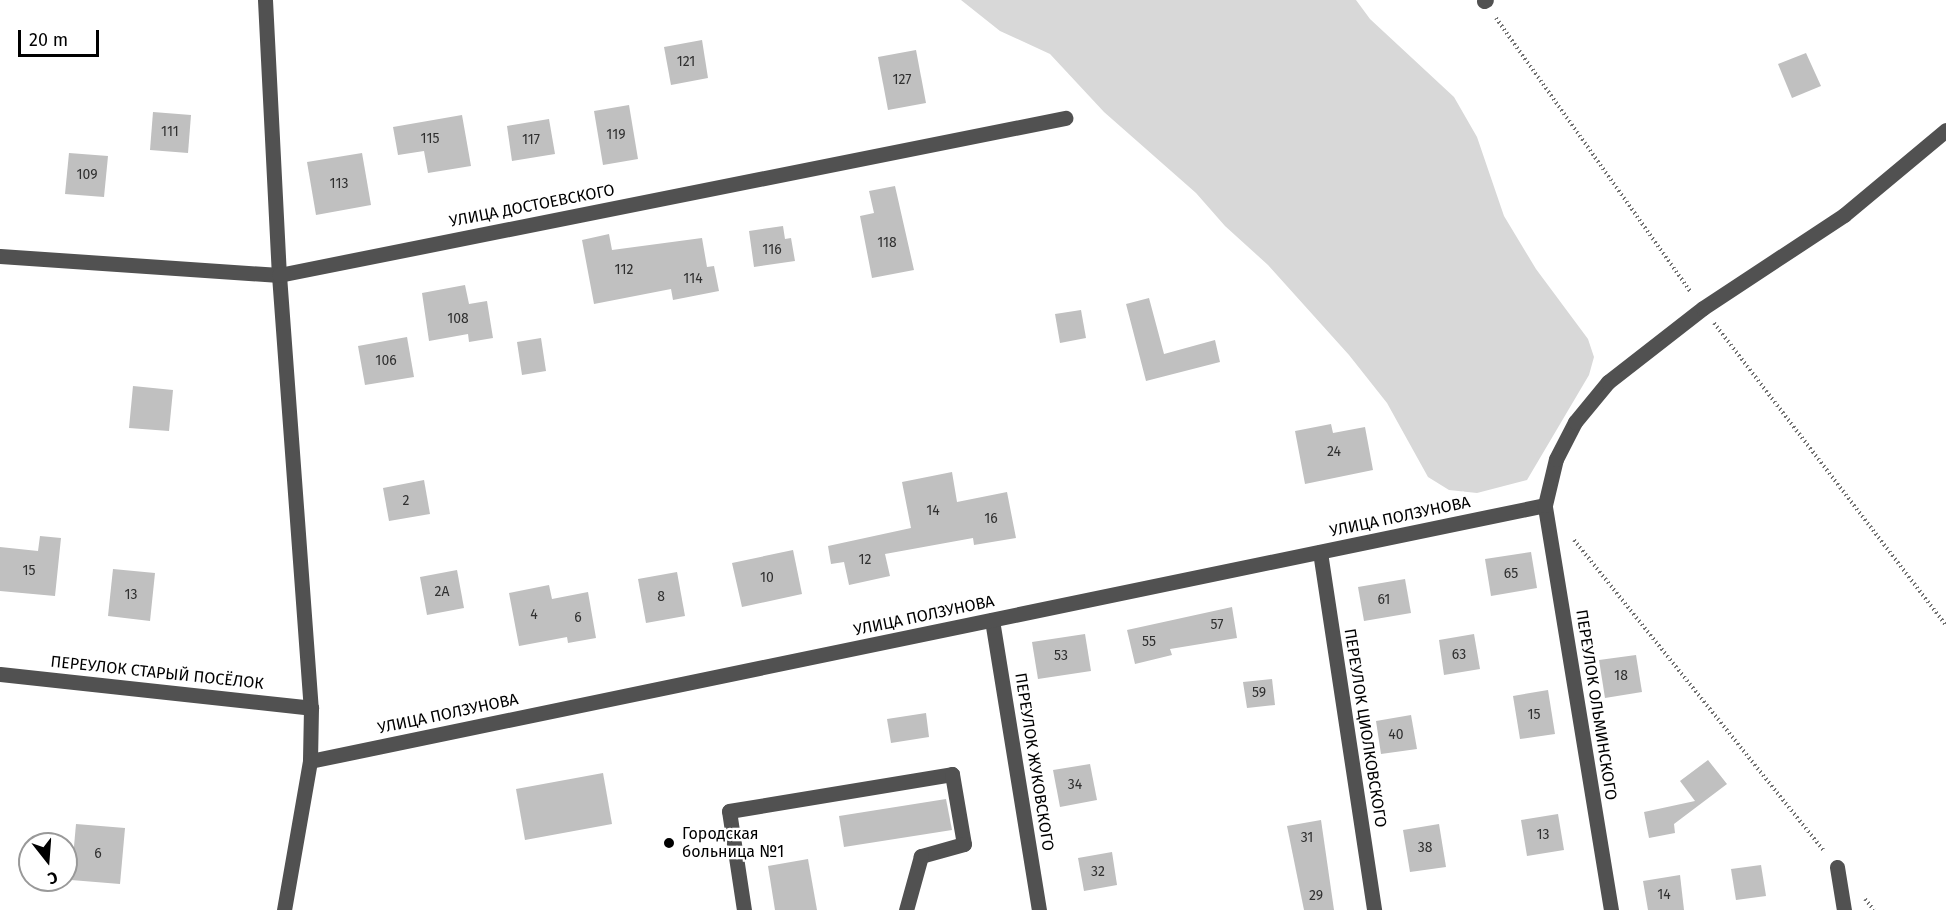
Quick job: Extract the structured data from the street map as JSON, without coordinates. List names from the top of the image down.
{
  "streets": {
    "street": [
      "УЛИЦА ДОСТОЕВСКОГО",
      "УЛИЦА ПОЛЗУНОВА",
      "ПЕРЕУЛОК СТАРЫЙ ПОСЁЛОК",
      "ПЕРЕУЛОК ОЛЬМИНСКОГО",
      "ПЕРЕУЛОК ЦИОЛКОВСКОГО",
      "ПЕРЕУЛОК ЖУКОВСКОГО"
    ]
  },
  "crossings": [
    ["УЛИЦА ПОЛЗУНОВА", "ПЕРЕУЛОК ОЛЬМИНСКОГО"],
    ["УЛИЦА ПОЛЗУНОВА", "ПЕРЕУЛОК ЦИОЛКОВСКОГО"],
    ["УЛИЦА ПОЛЗУНОВА", "ПЕРЕУЛОК ЖУКОВСКОГО"]
  ],
  "places": ["Городская больница №1"],
  "house_numbers": [
    "121",
    "127",
    "111",
    "119",
    "115",
    "117",
    "109",
    "113",
    "118",
    "116",
    "112",
    "114",
    "108",
    "106",
    "24",
    "2",
    "14",
    "16",
    "12",
    "15",
    "65",
    "10",
    "2А",
    "13",
    "8",
    "61",
    "4",
    "6",
    "57",
    "55",
    "63",
    "53",
    "18",
    "59",
    "15",
    "40",
    "34",
    "13",
    "31",
    "38",
    "6",
    "32",
    "14",
    "29"
  ],
  "scale_bar": "20 m",
  "north": "bottom"
}
